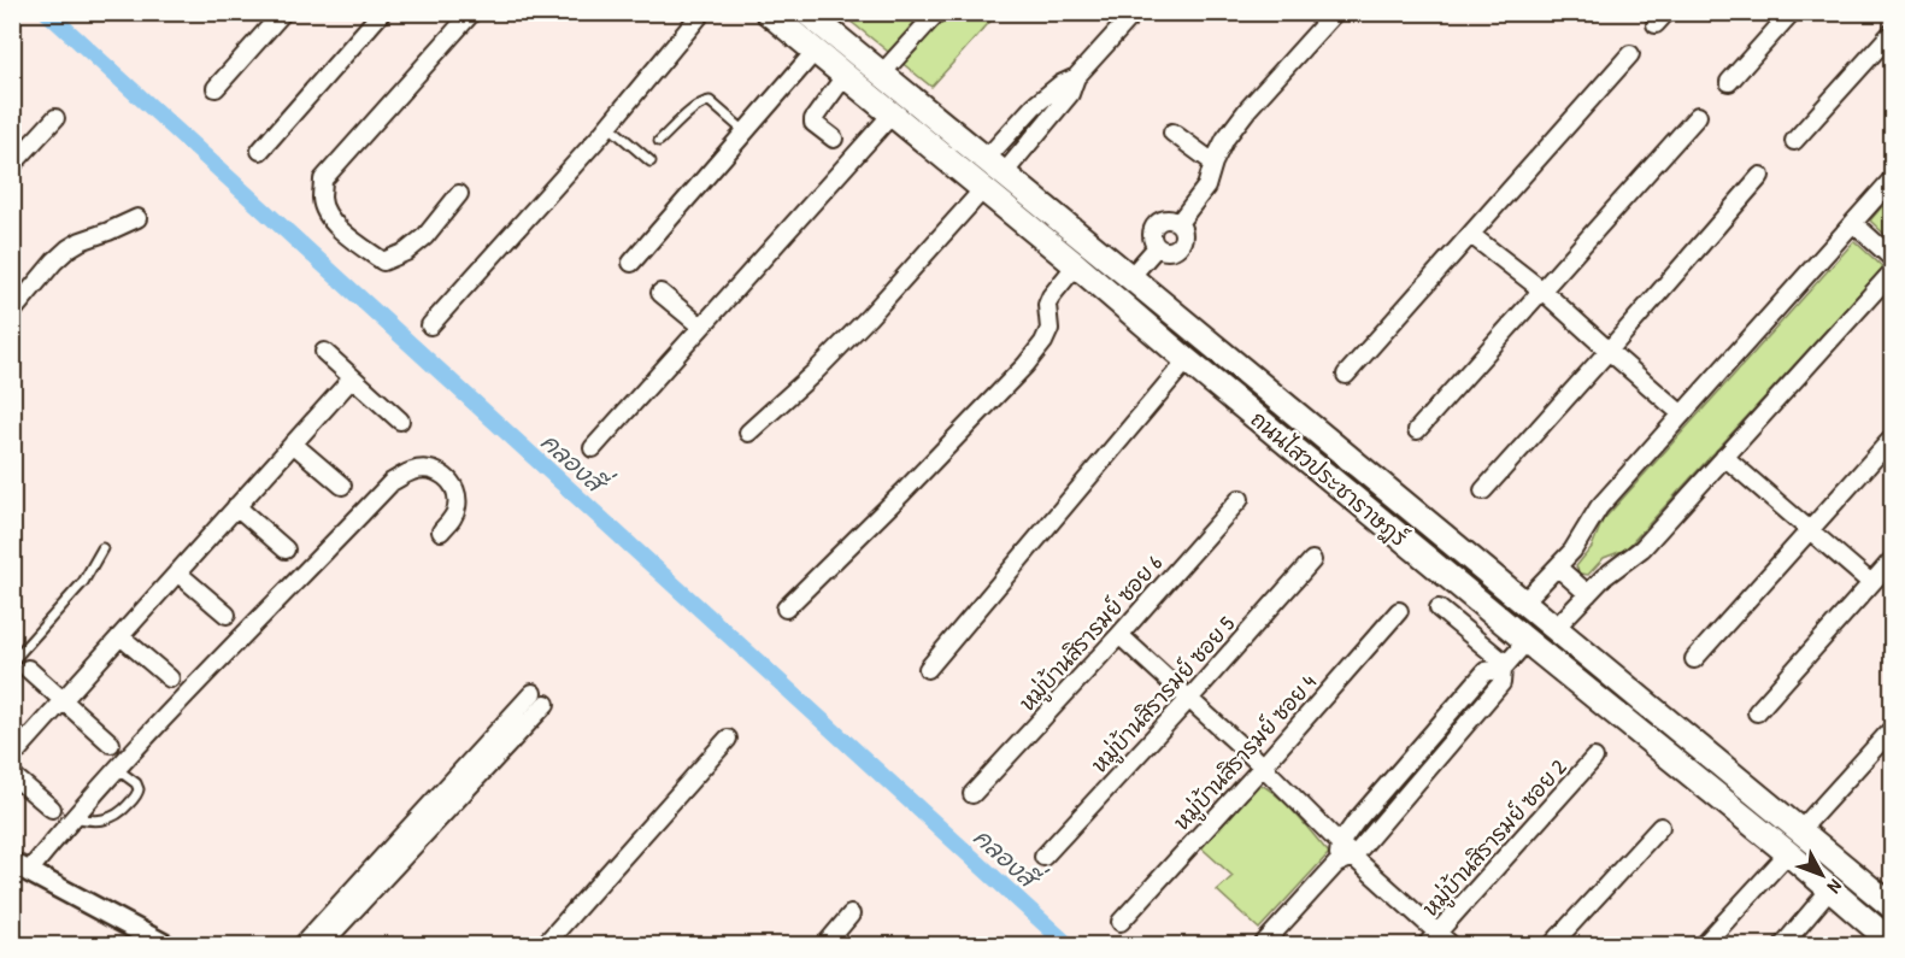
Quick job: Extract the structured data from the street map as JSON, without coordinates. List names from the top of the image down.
{
  "streets": {
    "main road": ["ถนนไสวประชาราษฎร์"],
    "street": [
      "หมู่บ้านสิรารมย์ ซอย 6",
      "หมู่บ้านสิรารมย์ ซอย 5",
      "หมู่บ้านสิรารมย์ ซอย 4",
      "หมู่บ้านสิรารมย์ ซอย 2"
    ]
  },
  "water": ["คลองสี่"],
  "north": "bottom right"
}
